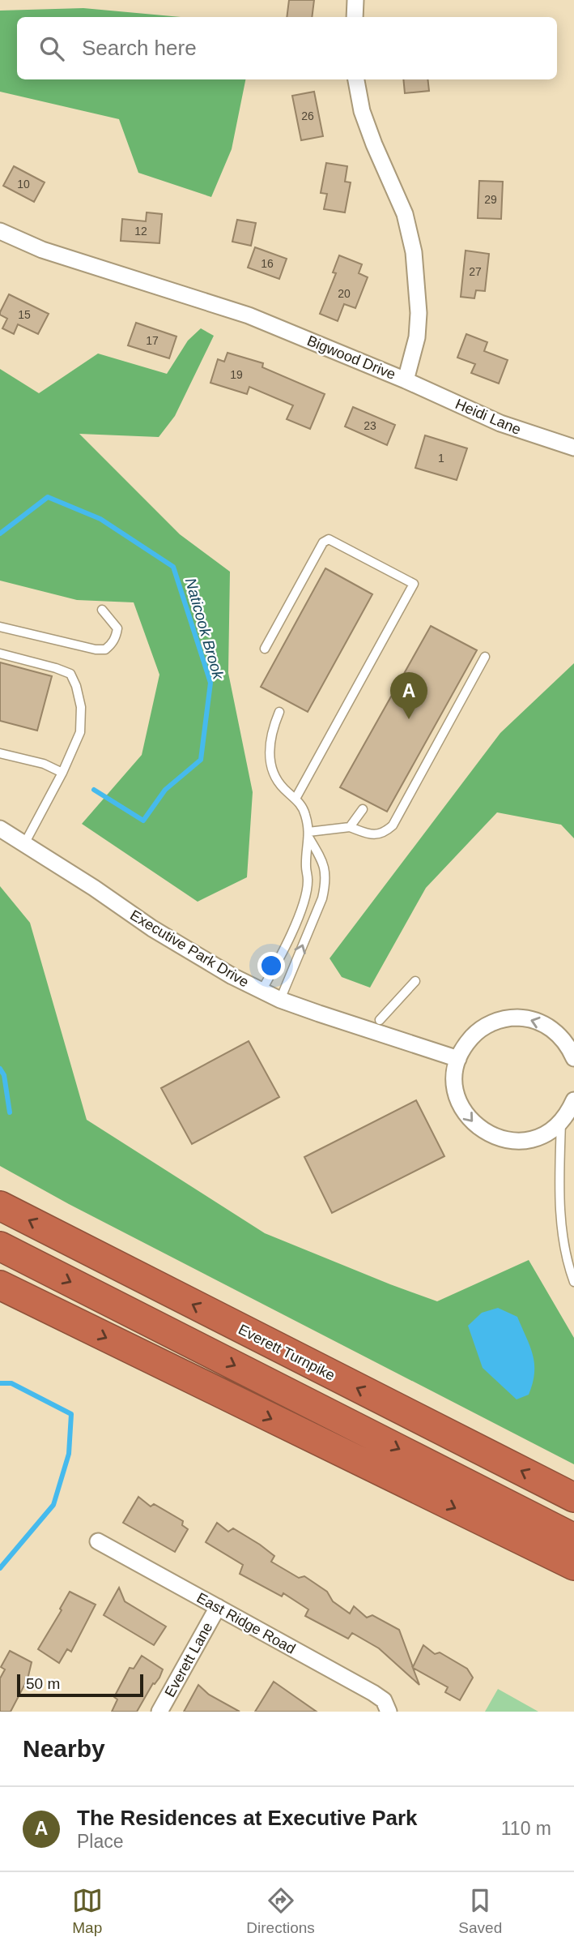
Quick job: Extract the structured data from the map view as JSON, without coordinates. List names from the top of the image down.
{
  "streets": {
    "highway": ["Everett Turnpike"],
    "street": [
      "Bigwood Drive",
      "Heidi Lane",
      "Executive Park Drive",
      "East Ridge Road",
      "Everett Lane"
    ]
  },
  "crossings": [
    ["Bigwood Drive", "Heidi Lane"],
    ["East Ridge Road", "Everett Lane"]
  ],
  "water": ["Naticook Brook"],
  "house_numbers": [
    "26",
    "10",
    "29",
    "12",
    "16",
    "27",
    "20",
    "15",
    "17",
    "19",
    "23",
    "1"
  ],
  "scale_bar": "50 m",
  "page": {
    "search": "Search here",
    "pins": "A",
    "scale": "50 m",
    "heading": "Nearby",
    "list": [
      {
        "mark": "A",
        "name": "The Residences at Executive Park",
        "note": "Place",
        "value": "110 m"
      }
    ],
    "nav": ["Map", "Directions", "Saved"]
  }
}
